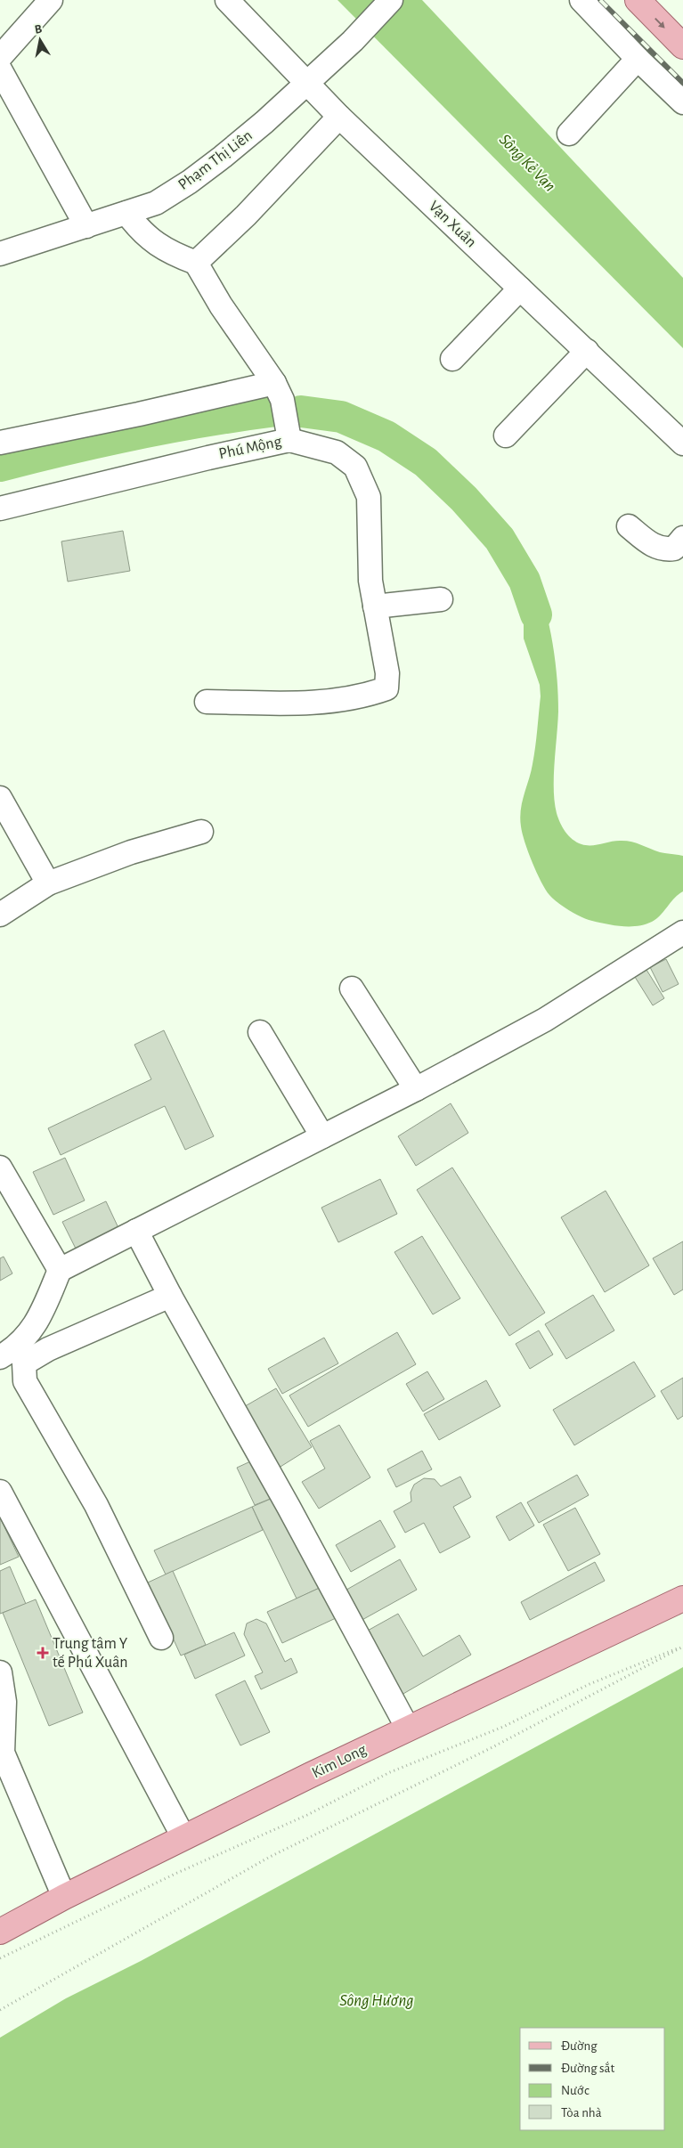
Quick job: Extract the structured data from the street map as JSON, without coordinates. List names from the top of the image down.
{
  "streets": {
    "main road": ["Kim Long"],
    "street": ["Phạm Thị Liên", "Vạn Xuân", "Phú Mộng"]
  },
  "crossings": [
    ["Phạm Thị Liên", "Vạn Xuân"]
  ],
  "water": ["Sông Kẻ Vạn", "Sông Hương"],
  "places": {
    "health": ["Trung tâm Y tế Phú Xuân"]
  },
  "legend": [
    "Đường",
    "Đường sắt",
    "Nước",
    "Tòa nhà"
  ],
  "north": "top"
}
